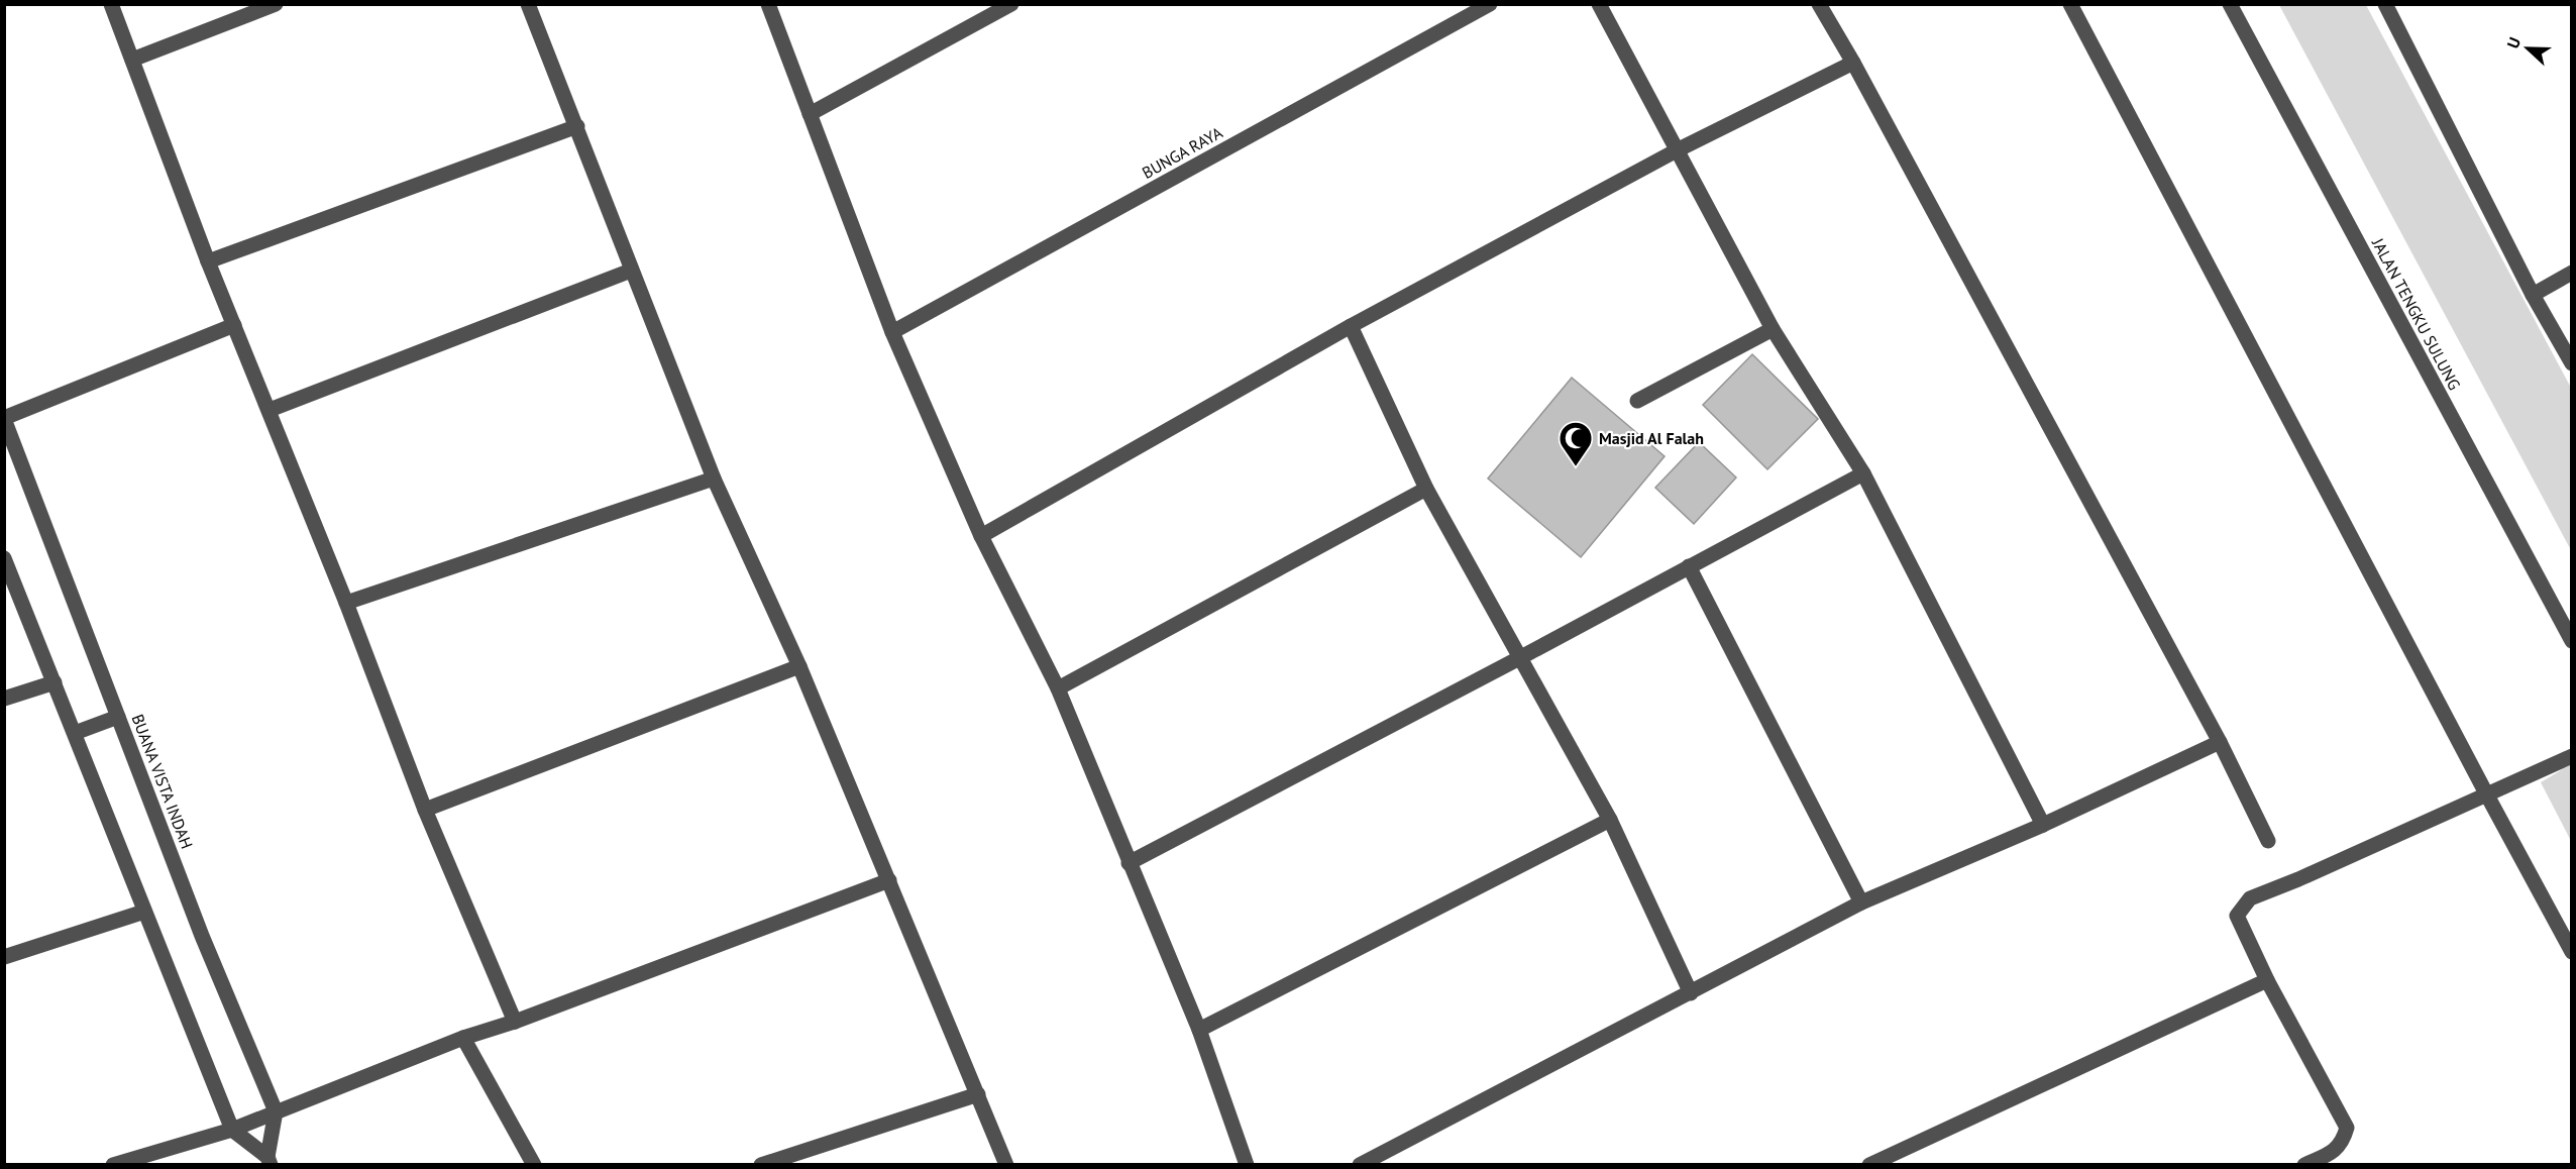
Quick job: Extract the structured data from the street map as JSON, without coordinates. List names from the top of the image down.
{
  "streets": {
    "street": ["BUNGA RAYA", "JALAN TENGKU SULUNG", "BUANA VISTA INDAH"]
  },
  "places": {
    "mosque": ["Masjid Al Falah"]
  },
  "north": "left"
}
